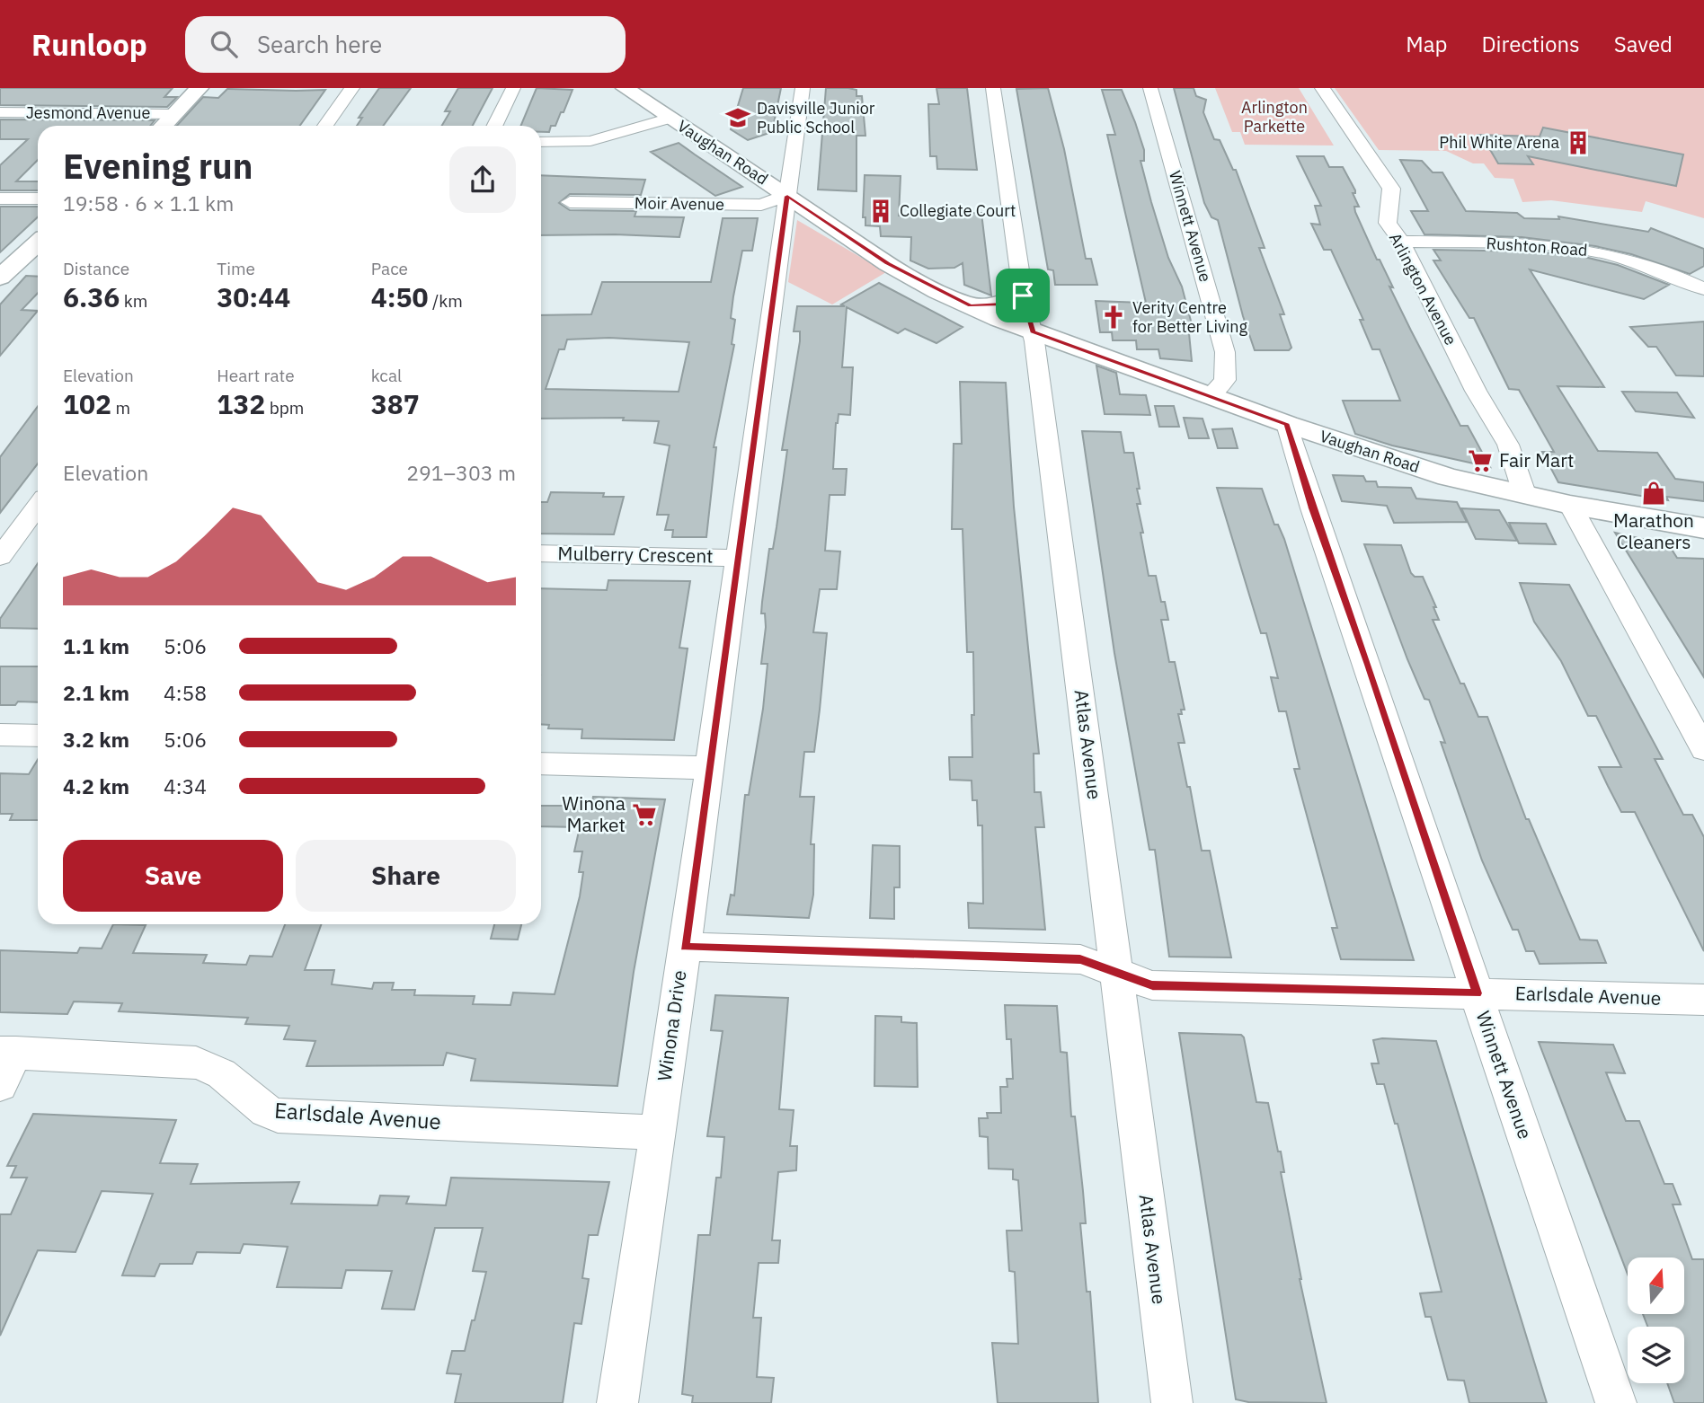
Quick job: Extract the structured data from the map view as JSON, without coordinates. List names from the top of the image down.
{
  "streets": {
    "street": [
      "Jesmond Avenue",
      "Vaughan Road",
      "Moir Avenue",
      "Winnett Avenue",
      "Rushton Road",
      "Arlington Avenue",
      "Mulberry Crescent",
      "Atlas Avenue",
      "Earlsdale Avenue",
      "Winona Drive"
    ]
  },
  "crossings": [
    ["Vaughan Road", "Moir Avenue"],
    ["Vaughan Road", "Winnett Avenue"],
    ["Vaughan Road", "Arlington Avenue"],
    ["Vaughan Road", "Atlas Avenue"],
    ["Vaughan Road", "Winona Drive"],
    ["Moir Avenue", "Winona Drive"],
    ["Winnett Avenue", "Earlsdale Avenue"],
    ["Rushton Road", "Arlington Avenue"],
    ["Mulberry Crescent", "Winona Drive"],
    ["Atlas Avenue", "Earlsdale Avenue"],
    ["Earlsdale Avenue", "Winona Drive"]
  ],
  "parks": ["Arlington Parkette"],
  "places": {
    "school or university": ["Davisville Junior Public School"],
    "building": ["Phil White Arena", "Collegiate Court"],
    "church": ["Verity Centre for Better Living"],
    "supermarket": ["Fair Mart", "Winona Market"],
    "shop": ["Marathon Cleaners"]
  },
  "north": "top",
  "page": {
    "header": "Runloop",
    "search": "Search here",
    "nav": ["Map", "Directions", "Saved"],
    "heading": ["Evening run", "19:58 · 6 × 1.1 km"],
    "stats": [
      ["Distance", "6.36 km"],
      ["Time", "30:44"],
      ["Pace", "4:50 /km"],
      ["Elevation", "102 m"],
      ["Heart rate", "132 bpm"],
      ["kcal", "387"]
    ],
    "chart": ["Elevation", "291–303 m"],
    "list": [
      {
        "name": "1.1 km",
        "note": "5:06"
      },
      {
        "name": "2.1 km",
        "note": "4:58"
      },
      {
        "name": "3.2 km",
        "note": "5:06"
      },
      {
        "name": "4.2 km",
        "note": "4:34"
      }
    ],
    "buttons": ["Save", "Share"]
  }
}
